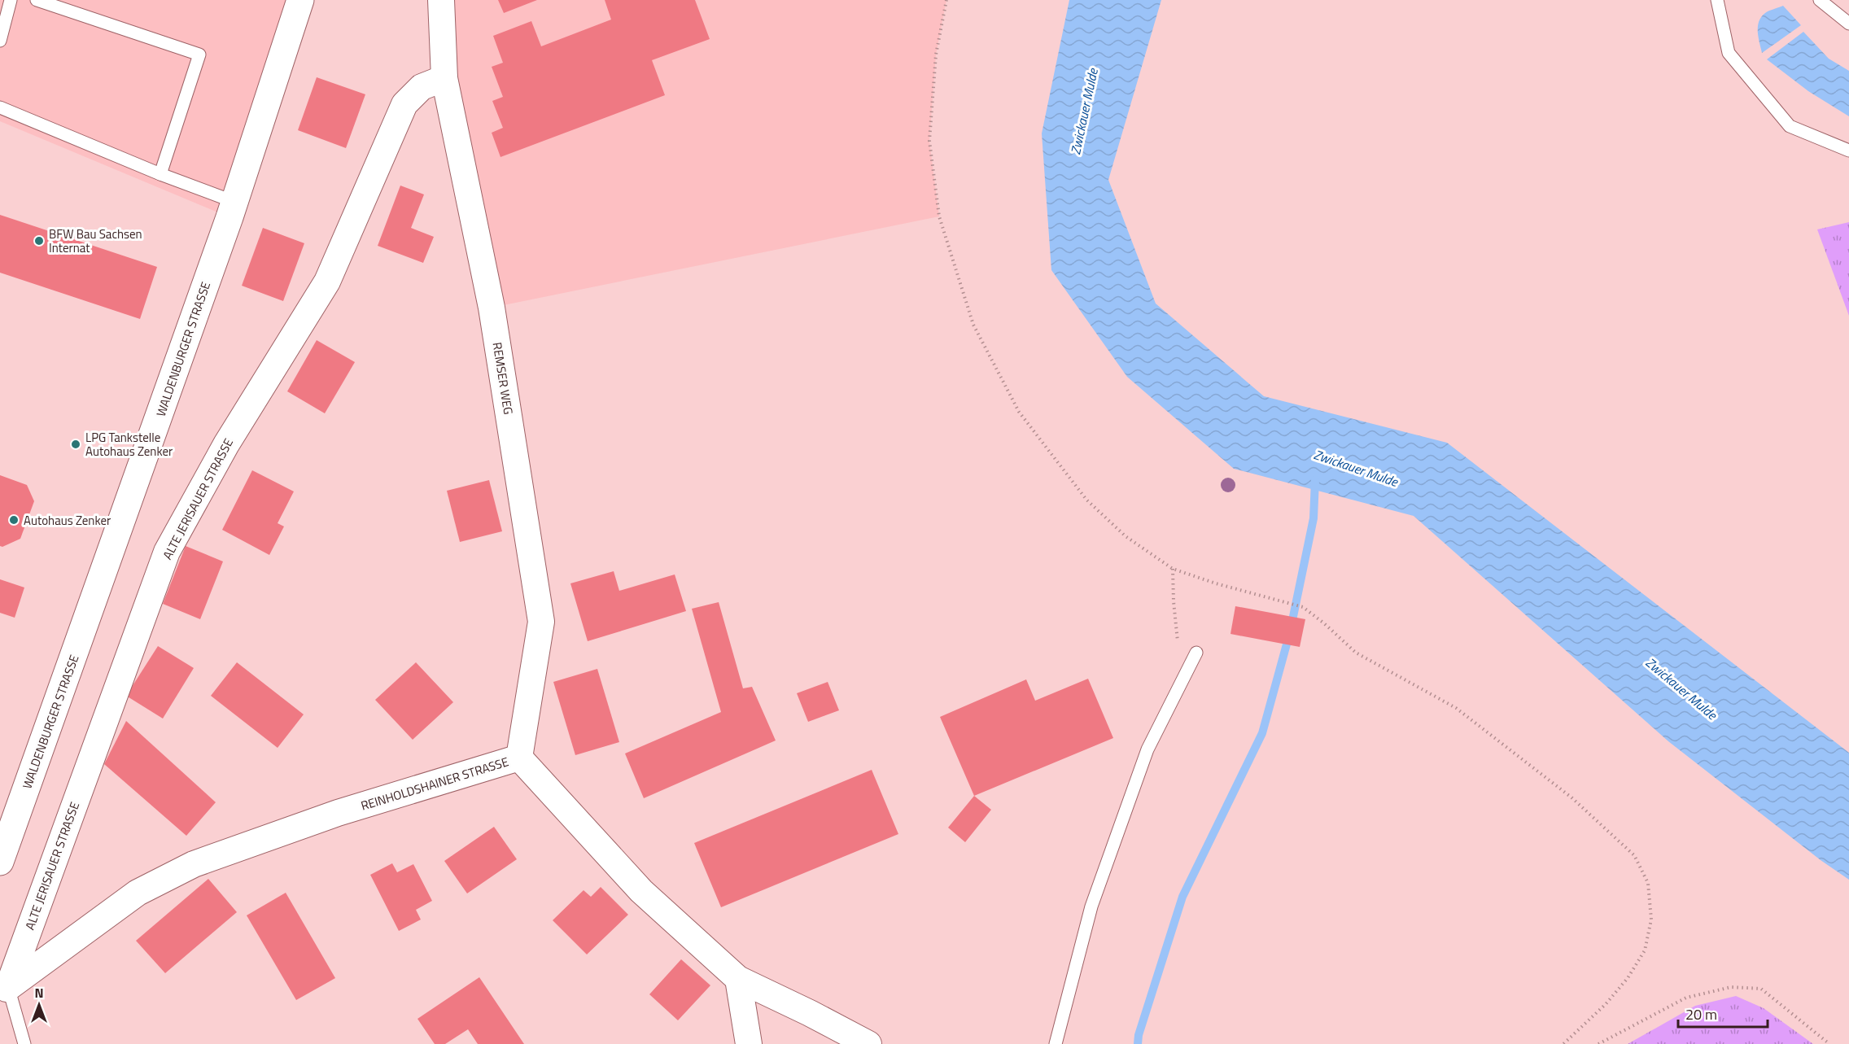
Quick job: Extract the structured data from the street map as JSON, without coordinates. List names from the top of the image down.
{
  "streets": {
    "street": [
      "WALDENBURGER STRASSE",
      "REMSER WEG",
      "ALTE JERISAUER STRASSE",
      "REINHOLDSHAINER STRASSE"
    ]
  },
  "crossings": [
    ["REMSER WEG", "ALTE JERISAUER STRASSE"],
    ["REMSER WEG", "REINHOLDSHAINER STRASSE"],
    ["ALTE JERISAUER STRASSE", "REINHOLDSHAINER STRASSE"]
  ],
  "water": ["Zwickauer Mulde"],
  "places": ["BFW Bau Sachsen Internat", "LPG Tankstelle Autohaus Zenker", "Autohaus Zenker"],
  "scale_bar": "20 m",
  "north": "top"
}
